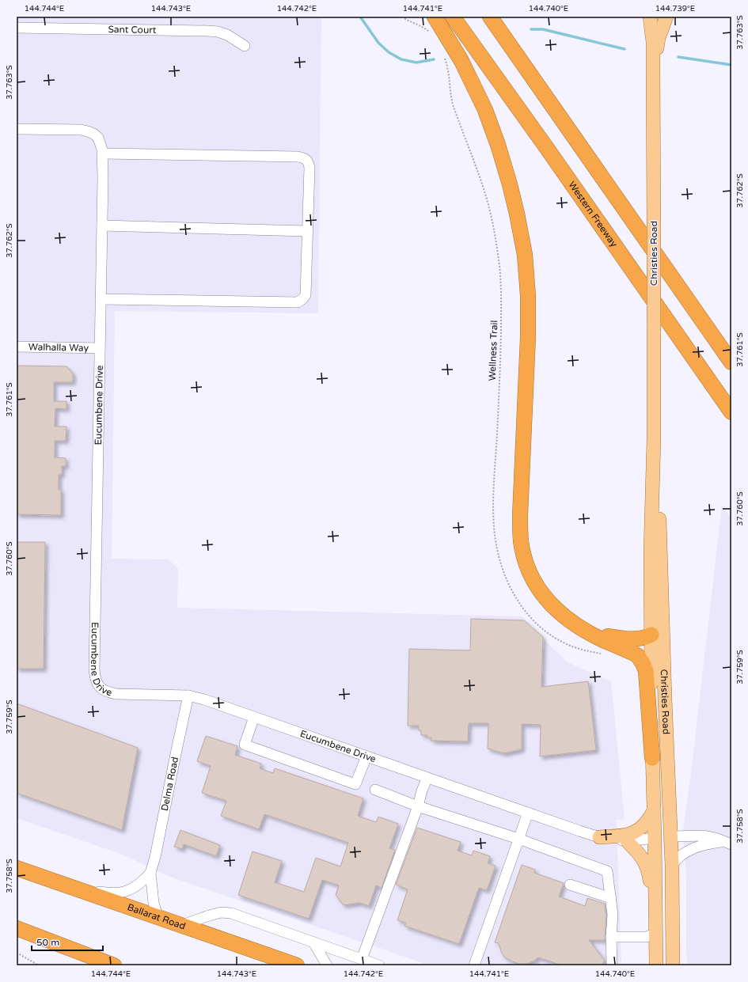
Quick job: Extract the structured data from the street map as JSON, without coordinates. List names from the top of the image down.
{
  "streets": {
    "highway": ["Western Freeway", "Ballarat Road"],
    "main road": ["Christies Road"],
    "street": [
      "Sant Court",
      "Walhalla Way",
      "Eucumbene Drive",
      "Delma Road"
    ],
    "path": ["Wellness Trail"]
  },
  "crossings": [
    ["Christies Road", "Eucumbene Drive"],
    ["Walhalla Way", "Eucumbene Drive"],
    ["Eucumbene Drive", "Delma Road"],
    ["Delma Road", "Ballarat Road"]
  ],
  "scale_bar": "50 m",
  "coordinates": [
    "144.744°E",
    "144.743°E",
    "144.742°E",
    "144.741°E",
    "144.740°E",
    "144.739°E",
    "37.763°S",
    "37.762°S",
    "37.761°S",
    "37.760°S",
    "37.759°S",
    "37.758°S"
  ]
}
